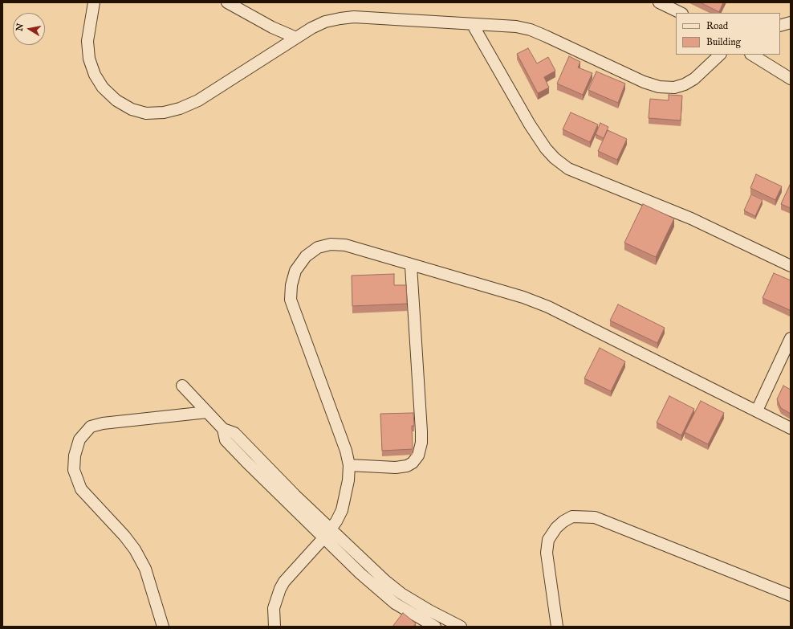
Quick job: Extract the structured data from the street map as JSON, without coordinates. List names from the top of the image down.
{
  "legend": ["Road", "Building"],
  "north": "left"
}
